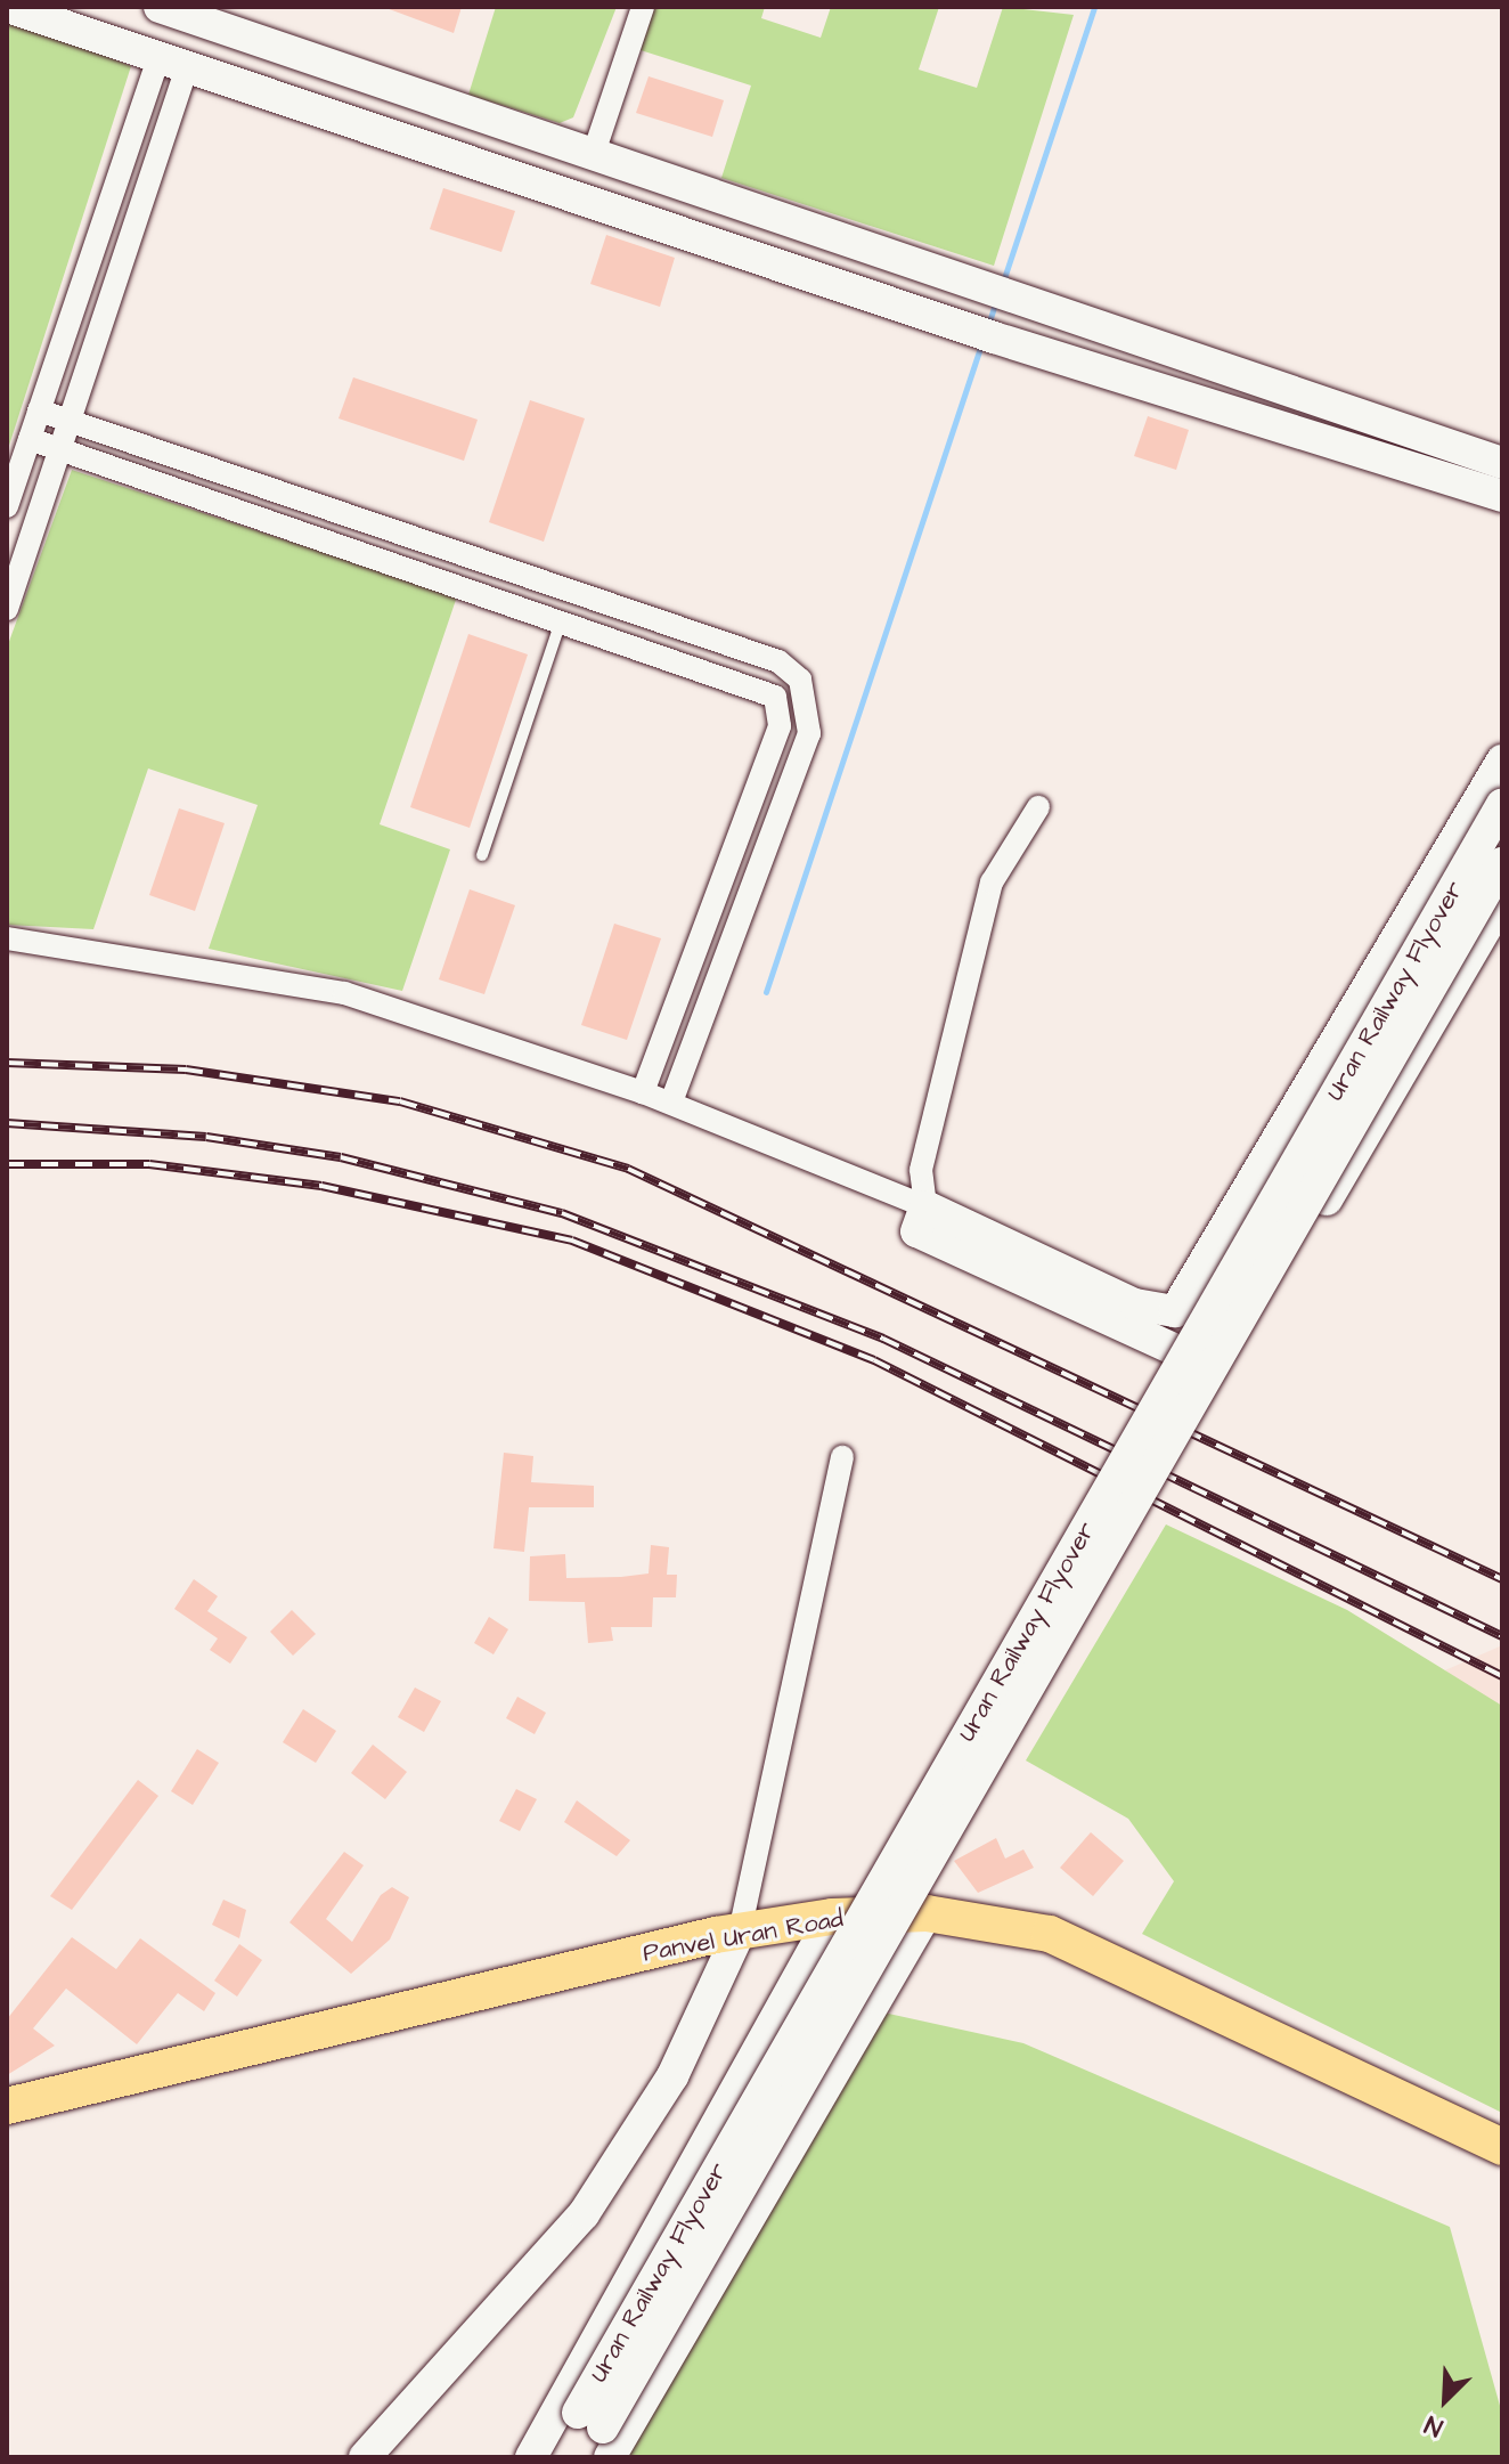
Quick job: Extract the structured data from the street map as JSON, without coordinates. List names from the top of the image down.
{
  "streets": {
    "main road": ["Panvel Uran Road"],
    "street": ["Uran Railway Flyover"]
  },
  "north": "bottom left"
}
